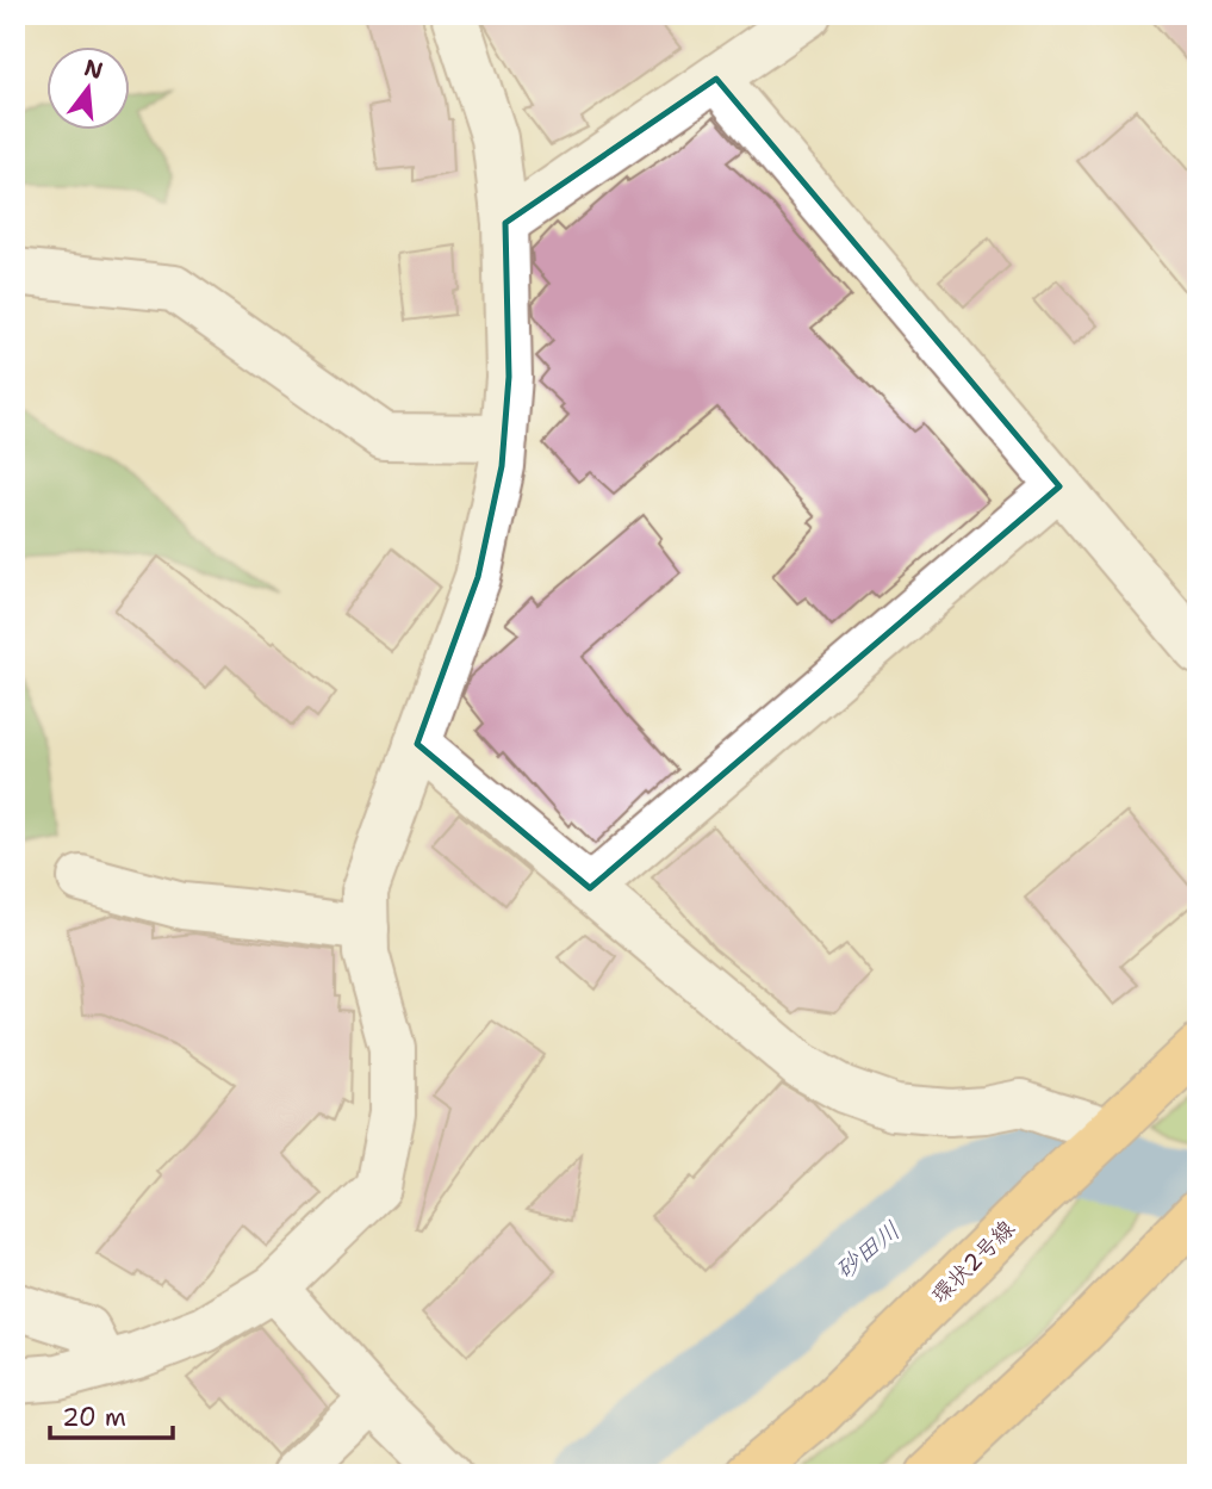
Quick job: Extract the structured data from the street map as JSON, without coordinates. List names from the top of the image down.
{
  "streets": {
    "main road": ["環状2号線"]
  },
  "water": ["砂田川"],
  "scale_bar": "20 m",
  "north": "top"
}
